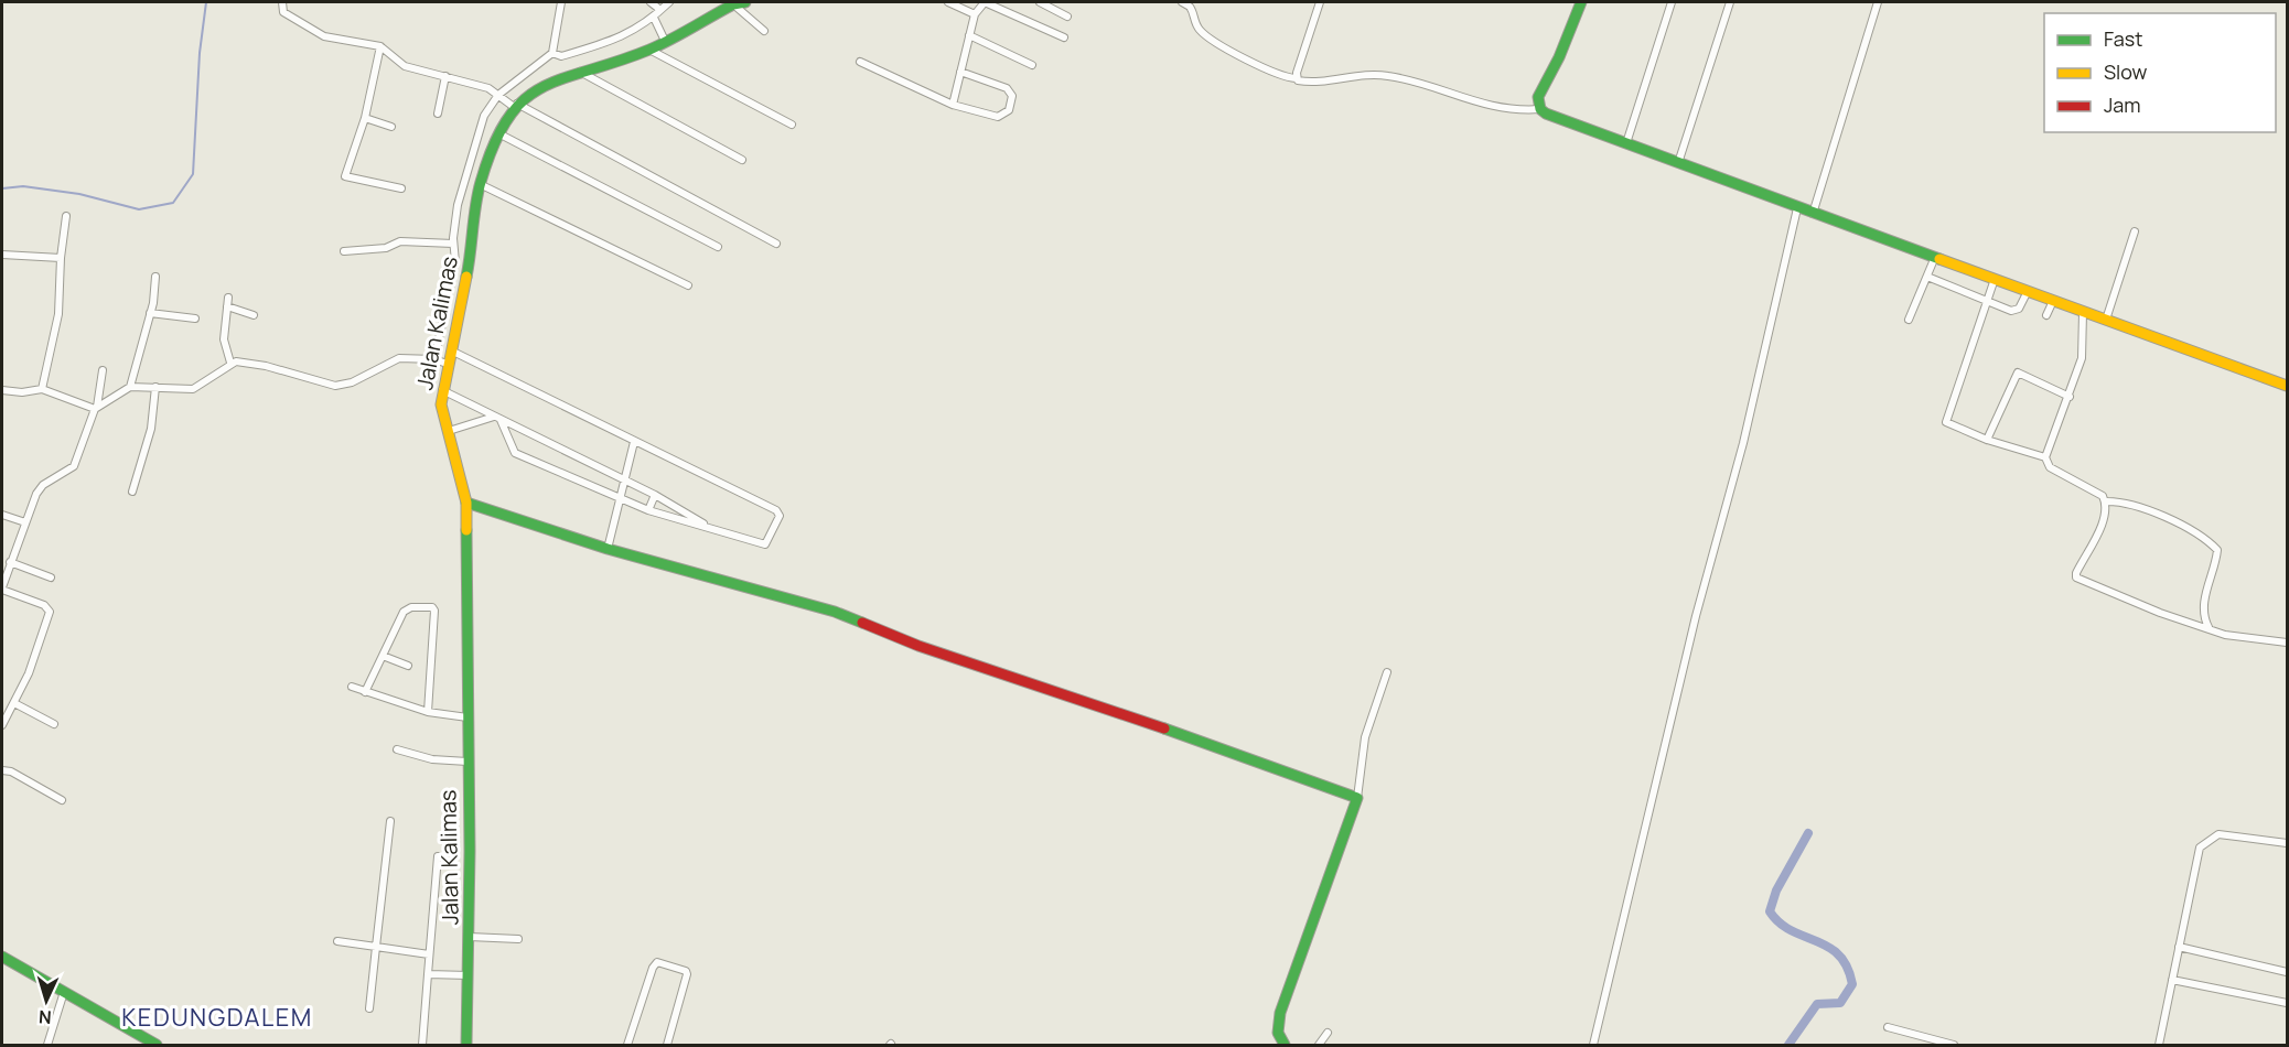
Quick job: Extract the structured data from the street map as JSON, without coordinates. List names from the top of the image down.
{
  "streets": {
    "main road": ["Jalan Kalimas"]
  },
  "districts": ["KEDUNGDALEM"],
  "legend": ["Fast", "Slow", "Jam"],
  "north": "bottom"
}
